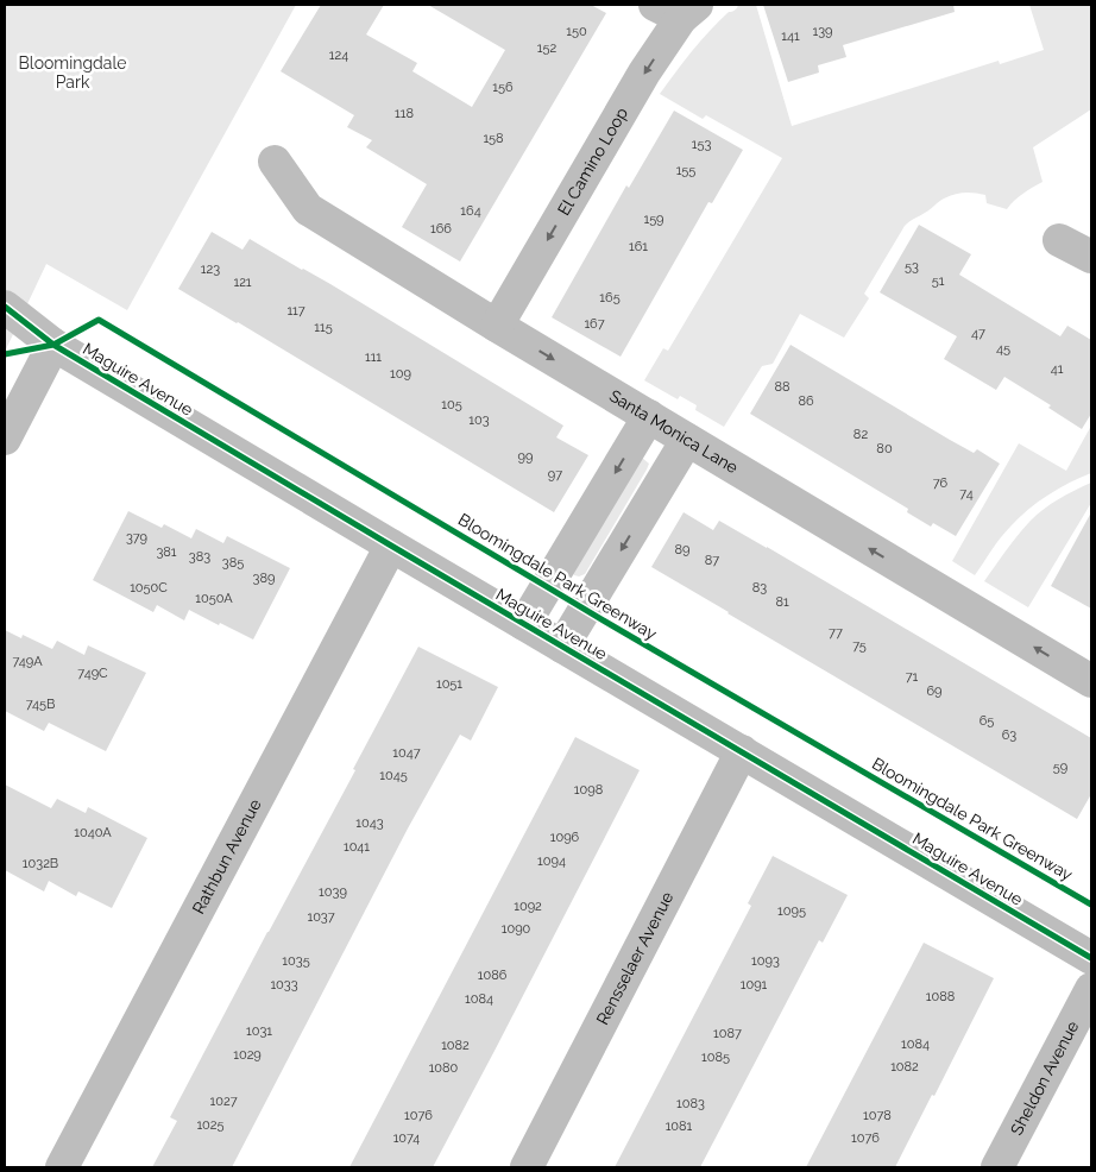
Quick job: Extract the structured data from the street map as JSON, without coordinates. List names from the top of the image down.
{
  "streets": {
    "street": [
      "El Camino Loop",
      "Maguire Avenue",
      "Santa Monica Lane",
      "Rathbun Avenue",
      "Rensselaer Avenue",
      "Sheldon Avenue"
    ],
    "cycle path": ["Bloomingdale Park Greenway"]
  },
  "crossings": [
    ["El Camino Loop", "Santa Monica Lane"],
    ["Maguire Avenue", "Rathbun Avenue"],
    ["Maguire Avenue", "Rensselaer Avenue"]
  ],
  "one_way": ["El Camino Loop"],
  "parks": ["Bloomingdale Park"],
  "house_numbers": [
    "150",
    "139",
    "141",
    "152",
    "124",
    "156",
    "118",
    "158",
    "153",
    "155",
    "164",
    "159",
    "166",
    "161",
    "53",
    "123",
    "51",
    "121",
    "165",
    "117",
    "167",
    "115",
    "47",
    "45",
    "111",
    "41",
    "109",
    "88",
    "86",
    "105",
    "103",
    "82",
    "80",
    "99",
    "97",
    "76",
    "74",
    "379",
    "89",
    "381",
    "383",
    "87",
    "385",
    "389",
    "1050C",
    "83",
    "1050A",
    "81",
    "77",
    "75",
    "749A",
    "749C",
    "71",
    "1051",
    "69",
    "745B",
    "65",
    "63",
    "1047",
    "59",
    "1045",
    "1098",
    "1043",
    "1040A",
    "1096",
    "1041",
    "1094",
    "1032B",
    "1039",
    "1092",
    "1095",
    "1037",
    "1090",
    "1035",
    "1093",
    "1086",
    "1033",
    "1091",
    "1088",
    "1084",
    "1031",
    "1087",
    "1084",
    "1082",
    "1029",
    "1085",
    "1082",
    "1080",
    "1027",
    "1083",
    "1076",
    "1078",
    "1025",
    "1081",
    "1074",
    "1076"
  ]
}
